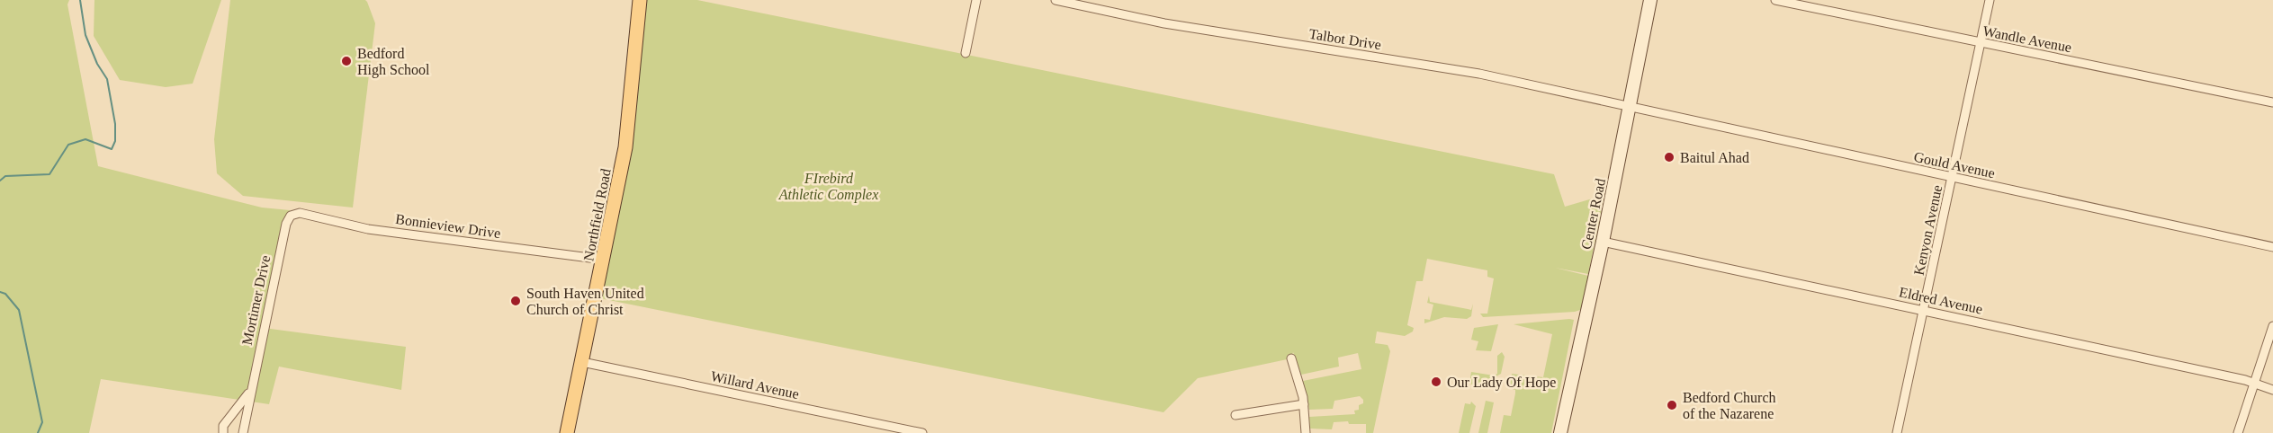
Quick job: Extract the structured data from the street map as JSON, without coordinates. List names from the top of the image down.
{
  "streets": {
    "main road": ["Center Road", "Northfield Road"],
    "street": [
      "Talbot Drive",
      "Wandle Avenue",
      "Gould Avenue",
      "Bonnieview Drive",
      "Kenyon Avenue",
      "Mortimer Drive",
      "Eldred Avenue",
      "Willard Avenue"
    ]
  },
  "crossings": [
    ["Talbot Drive", "Gould Avenue"],
    ["Talbot Drive", "Center Road"],
    ["Wandle Avenue", "Kenyon Avenue"],
    ["Gould Avenue", "Center Road"],
    ["Gould Avenue", "Kenyon Avenue"],
    ["Center Road", "Eldred Avenue"],
    ["Northfield Road", "Bonnieview Drive"],
    ["Northfield Road", "Willard Avenue"],
    ["Bonnieview Drive", "Mortimer Drive"],
    ["Kenyon Avenue", "Eldred Avenue"]
  ],
  "parks": ["FIrebird Athletic Complex"],
  "places": [
    "Bedford High School",
    "Baitul Ahad",
    "South Haven United Church of Christ",
    "Our Lady Of Hope",
    "Bedford Church of the Nazarene"
  ]
}
